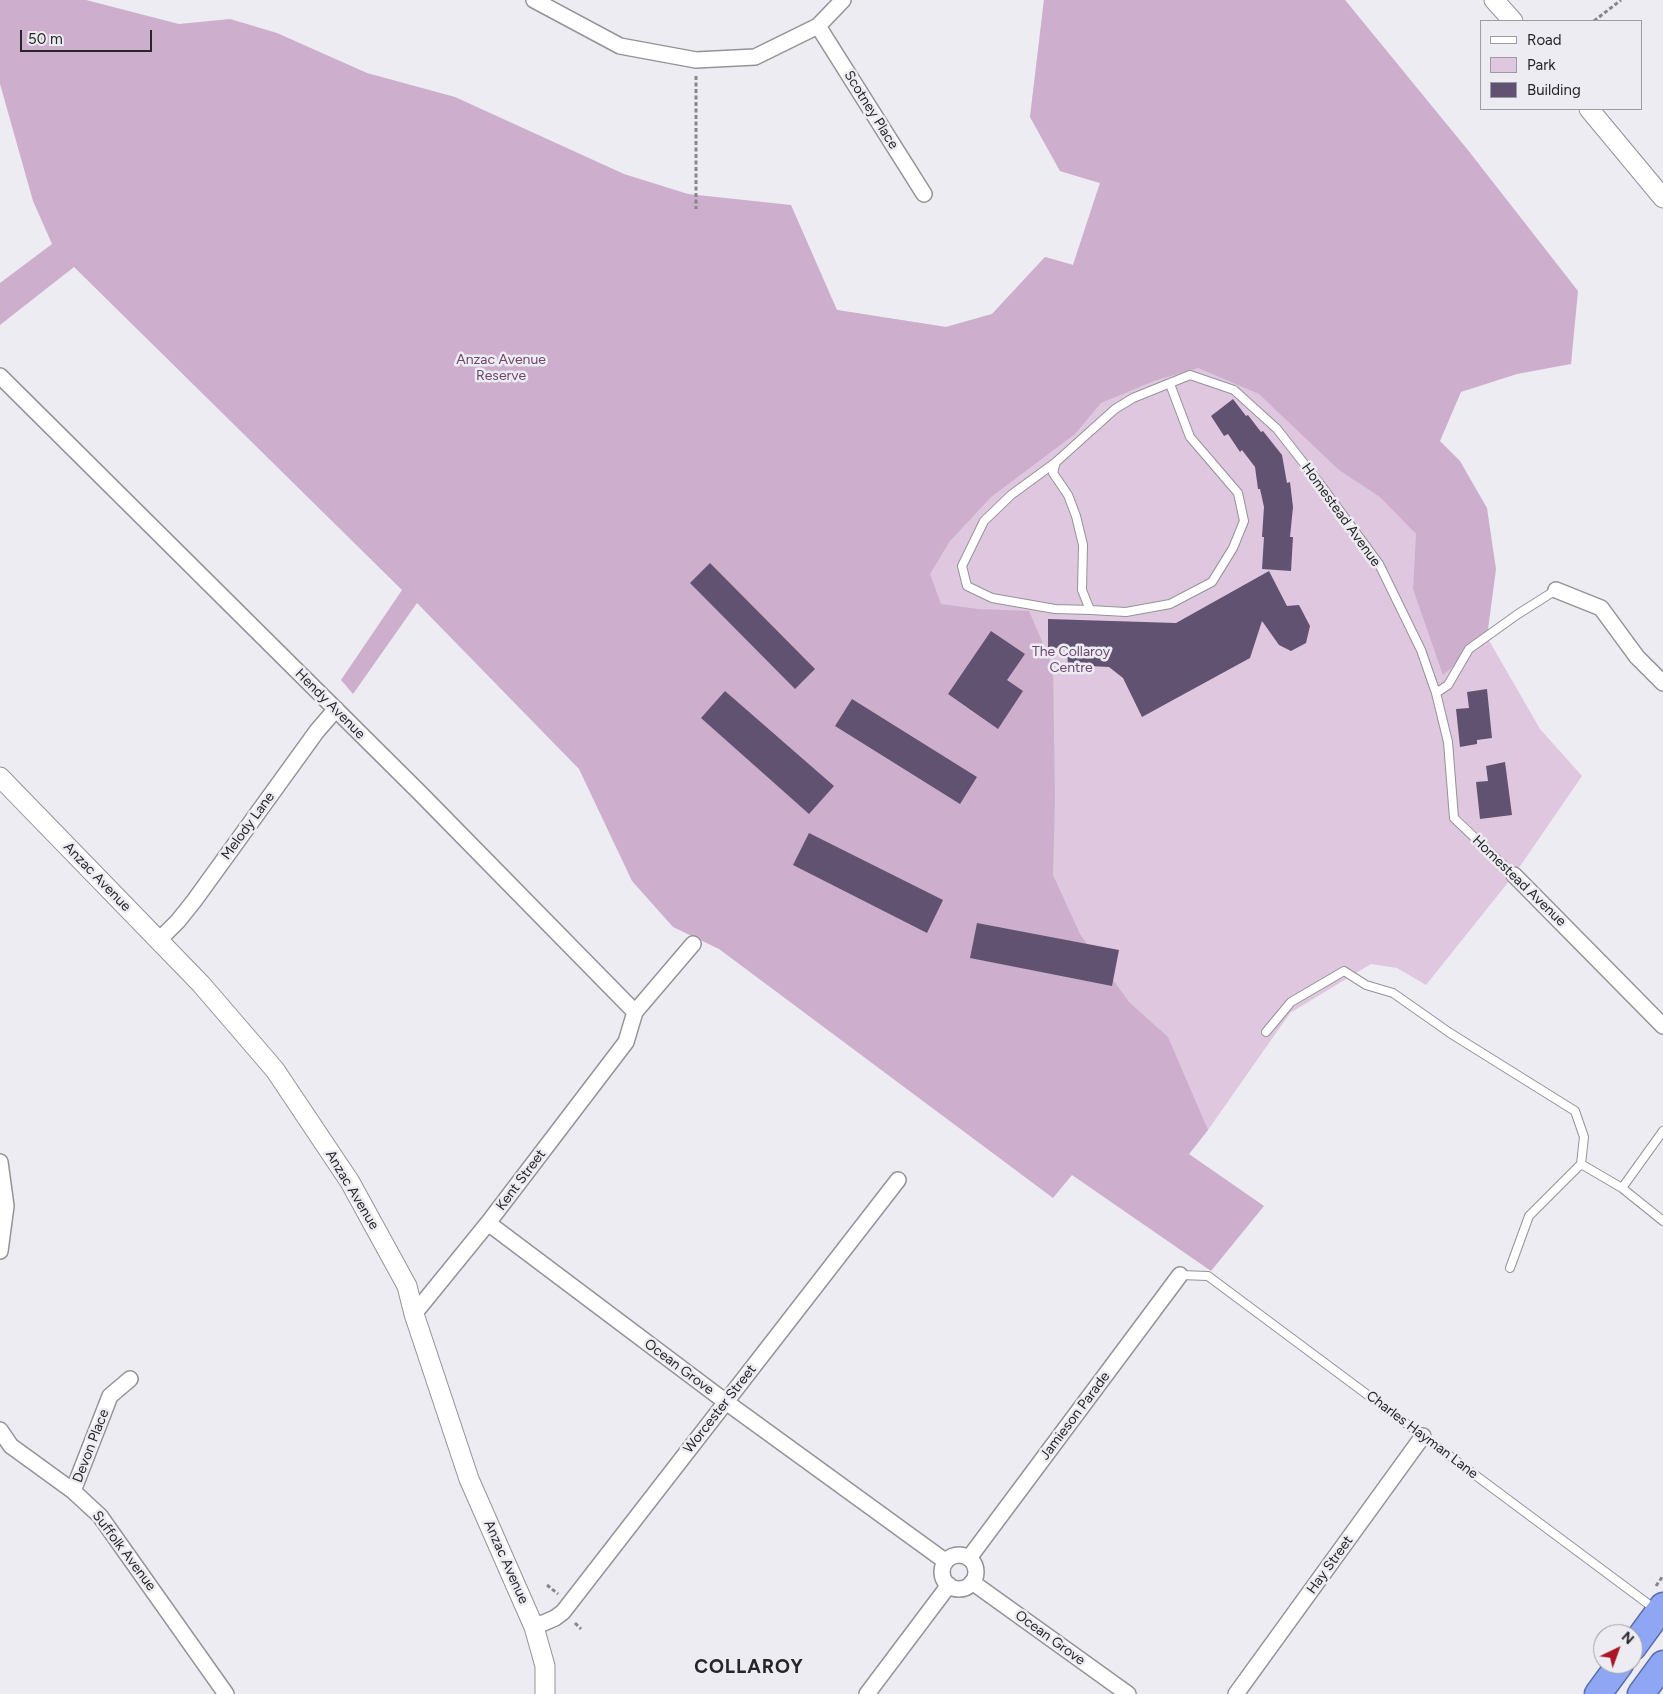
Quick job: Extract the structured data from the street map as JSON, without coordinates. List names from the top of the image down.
{
  "streets": {
    "street": [
      "Scotney Place",
      "Homestead Avenue",
      "Hendy Avenue",
      "Melody Lane",
      "Anzac Avenue",
      "Kent Street",
      "Ocean Grove",
      "Worcester Street",
      "Jamieson Parade",
      "Devon Place",
      "Suffolk Avenue",
      "Hay Street"
    ],
    "lane": ["Charles Hayman Lane"]
  },
  "crossings": [
    ["Hendy Avenue", "Melody Lane"],
    ["Hendy Avenue", "Kent Street"],
    ["Melody Lane", "Anzac Avenue"],
    ["Anzac Avenue", "Kent Street"],
    ["Anzac Avenue", "Worcester Street"],
    ["Kent Street", "Ocean Grove"],
    ["Ocean Grove", "Worcester Street"],
    ["Ocean Grove", "Jamieson Parade"],
    ["Jamieson Parade", "Charles Hayman Lane"],
    ["Charles Hayman Lane", "Hay Street"],
    ["Devon Place", "Suffolk Avenue"]
  ],
  "districts": ["COLLAROY"],
  "parks": ["Anzac Avenue Reserve", "The Collaroy Centre"],
  "legend": ["Road", "Park", "Building"],
  "scale_bar": "50 m",
  "north": "top right"
}
